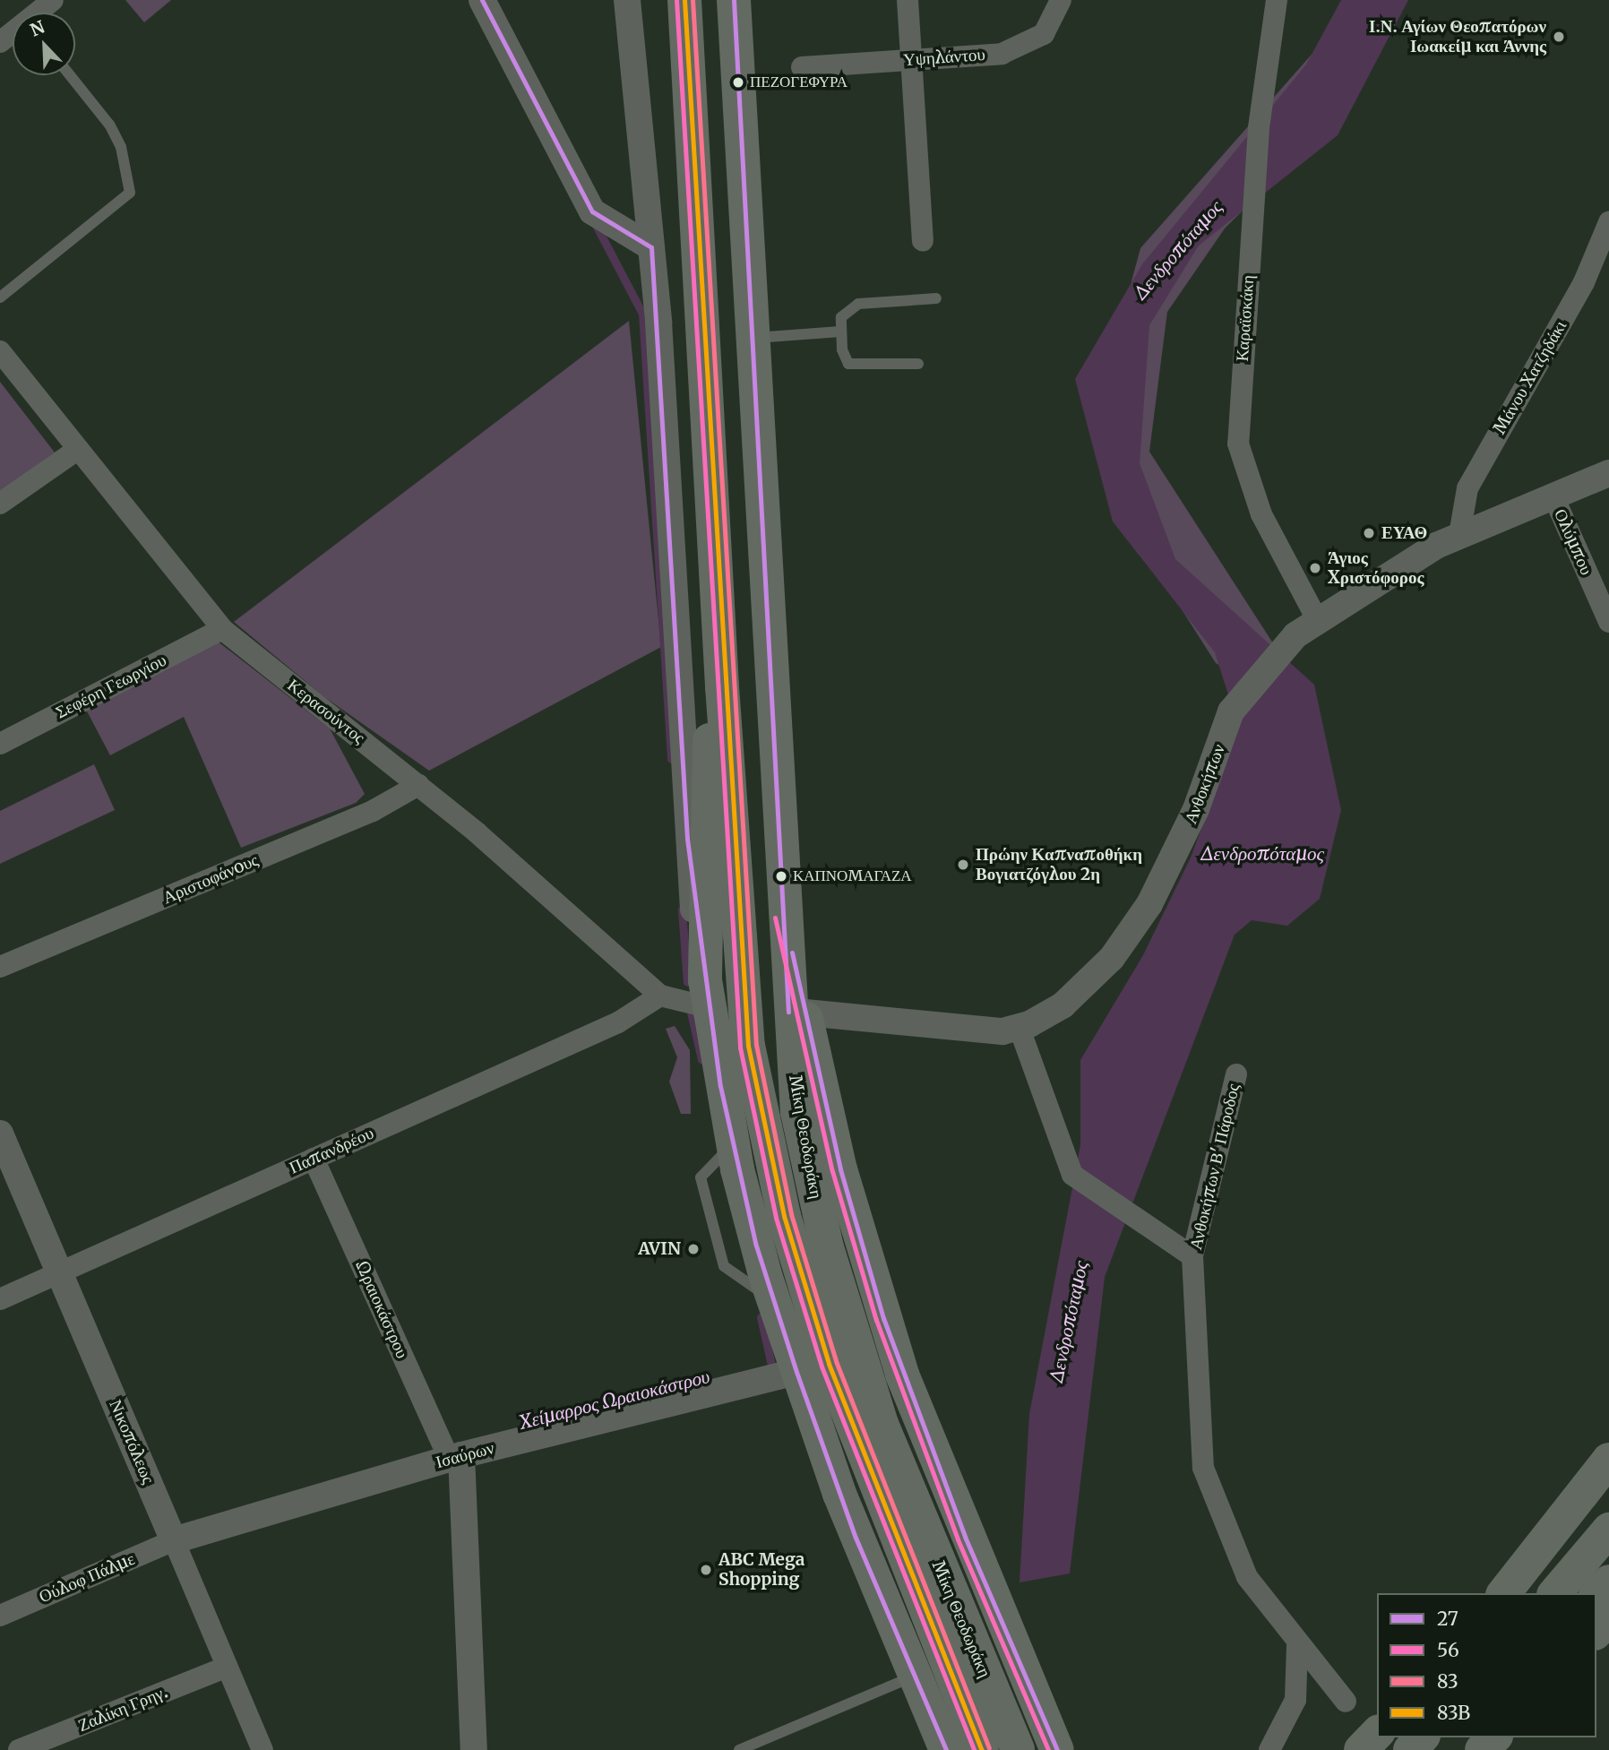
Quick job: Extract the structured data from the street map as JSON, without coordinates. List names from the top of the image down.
{
  "streets": {
    "highway": ["Μίκη Θεοδωράκη"],
    "street": [
      "Υψηλάντου",
      "Καραϊσκάκη",
      "Μάνου Χατζηδάκι",
      "Ολύμπου",
      "Σεφέρη Γεωργίου",
      "Κερασούντος",
      "Ανθοκήπων",
      "Αριστοφάνoυς",
      "Παπανδρέου",
      "Ανθοκήπων Β' Πάροδος",
      "Ωραιοκάστρου",
      "Νικοπόλεως",
      "Ισαύρων",
      "Ούλοφ Πάλμε",
      "Ζαλίκη Γρηγ."
    ]
  },
  "crossings": [
    ["Καραϊσκάκη", "Ανθοκήπων"],
    ["Μάνου Χατζηδάκι", "Ανθοκήπων"],
    ["Ολύμπου", "Ανθοκήπων"],
    ["Σεφέρη Γεωργίου", "Κερασούντος"],
    ["Κερασούντος", "Αριστοφάνoυς"],
    ["Κερασούντος", "Παπανδρέου"],
    ["Παπανδρέου", "Ωραιοκάστρου"],
    ["Παπανδρέου", "Νικοπόλεως"],
    ["Ωραιοκάστρου", "Ισαύρων"],
    ["Νικοπόλεως", "Ισαύρων"],
    ["Νικοπόλεως", "Ούλοφ Πάλμε"],
    ["Νικοπόλεως", "Ζαλίκη Γρηγ."],
    ["Ισαύρων", "Ούλοφ Πάλμε"]
  ],
  "water": ["Δενδροπόταμος", "Χείμαρρος Ωραιοκάστρου"],
  "places": [
    "Ι.Ν. Αγίων Θεοπατόρων Ιωακείμ και Άννης",
    "ΠΕΖΟΓΕΦΥΡΑ",
    "ΕΥΑΘ",
    "Άγιος Χριστόφορος",
    "Πρώην Καπναποθήκη Βογιατζόγλου 2η",
    "ΚΑΠΝΟΜΑΓΑΖΑ",
    "AVIN",
    "ABC Mega Shopping"
  ],
  "lines": [
    "transit line 27",
    "transit line 56",
    "transit line 83",
    "transit line 83B"
  ],
  "legend": [
    "27",
    "56",
    "83",
    "83B"
  ],
  "north": "top left"
}
